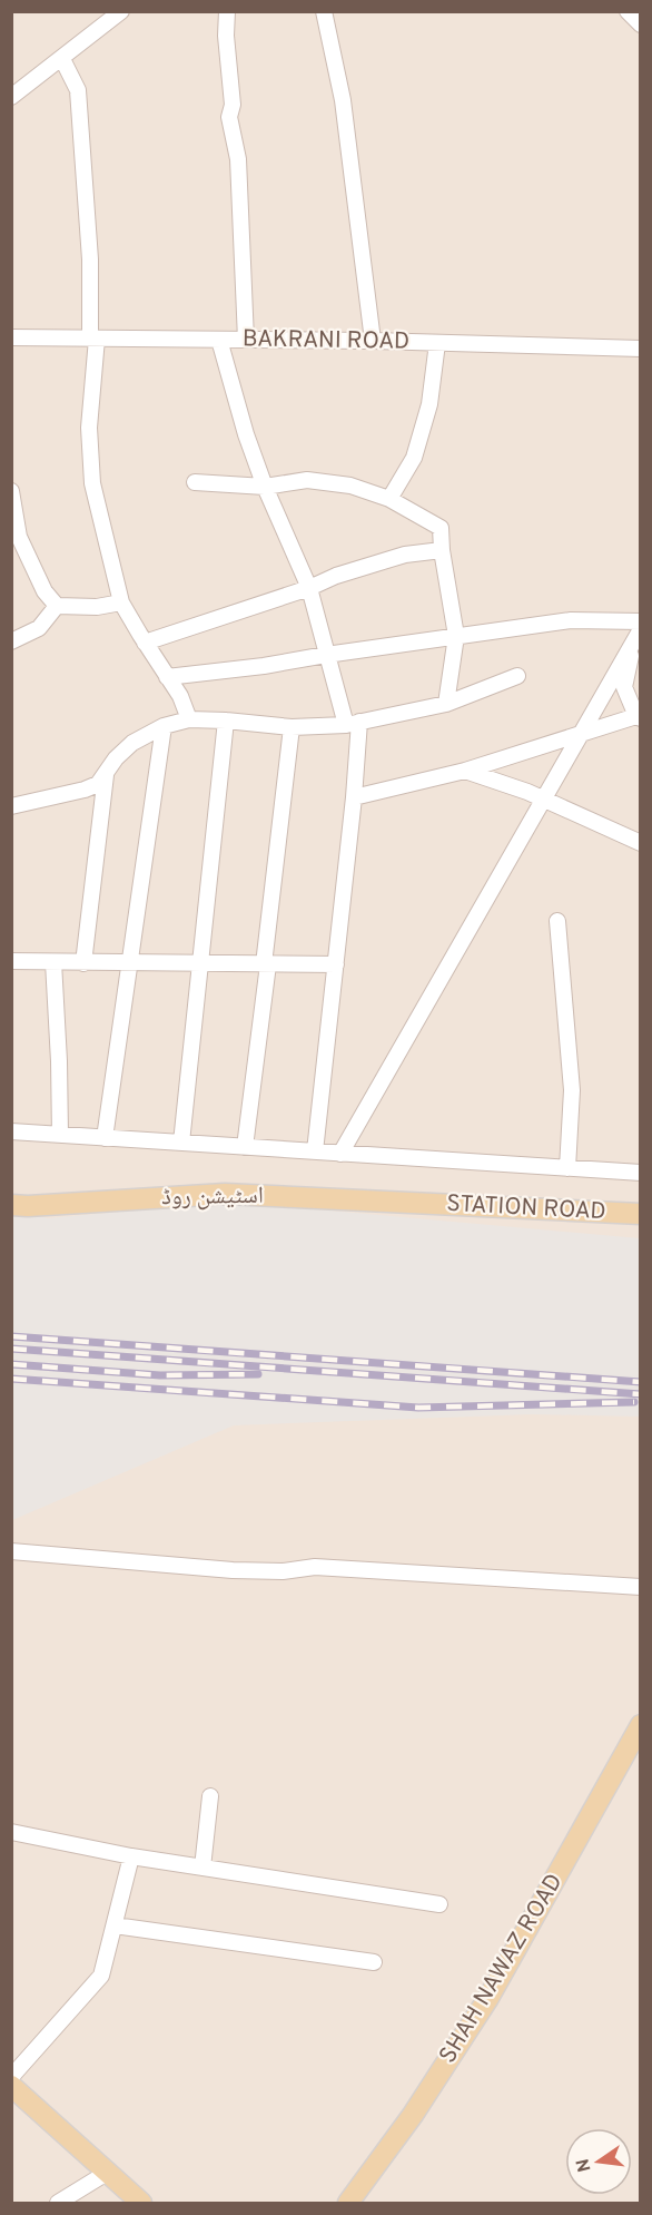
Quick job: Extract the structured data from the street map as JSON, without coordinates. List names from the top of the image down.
{
  "streets": {
    "main road": ["اسٹیشن روڈ", "STATION ROAD", "SHAH NAWAZ ROAD"],
    "street": ["BAKRANI ROAD"]
  },
  "crossings": [
    ["اسٹیشن روڈ", "STATION ROAD"]
  ],
  "north": "left"
}
